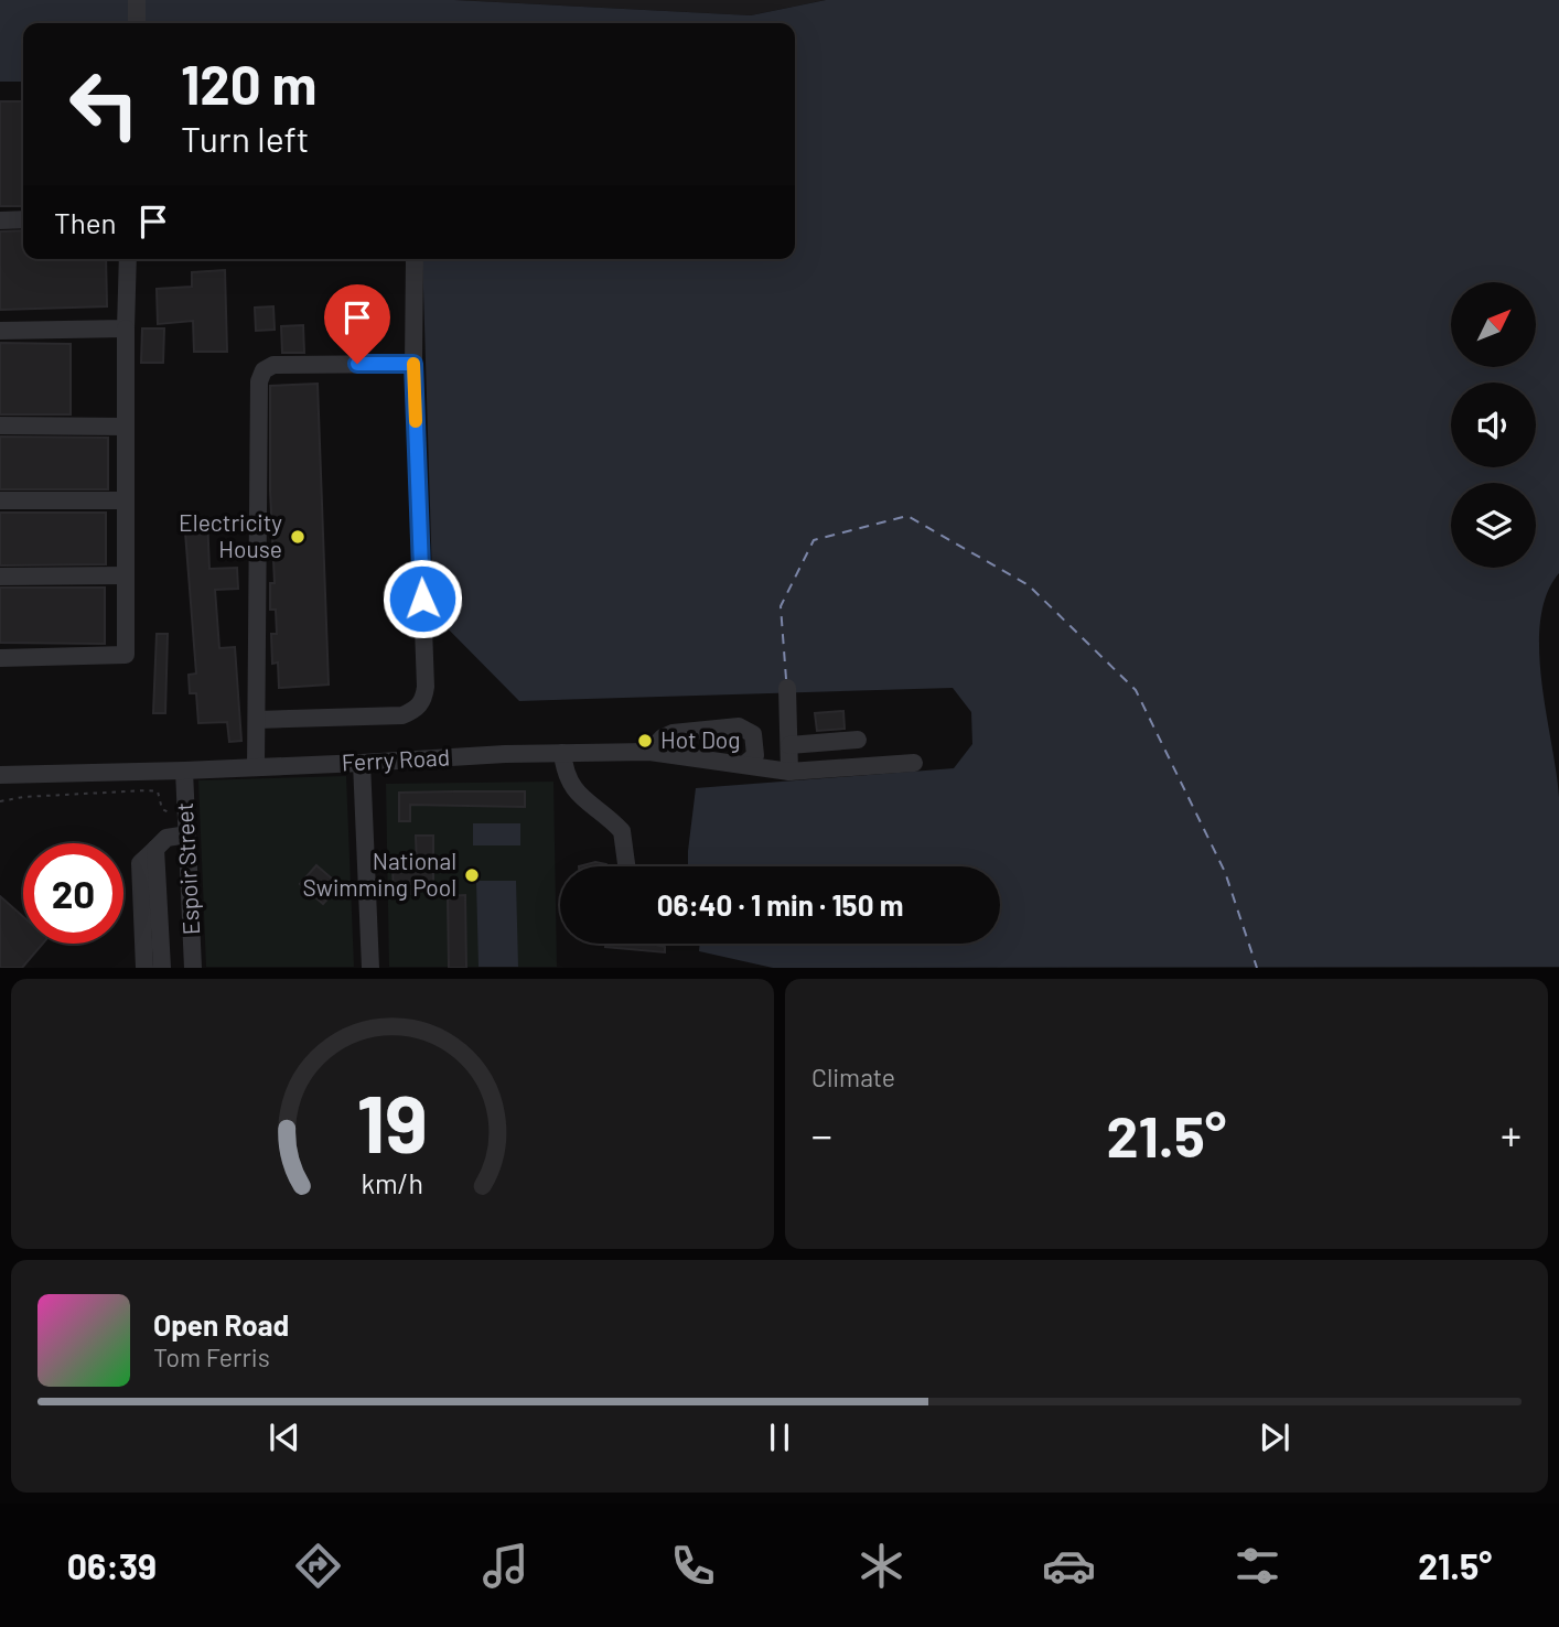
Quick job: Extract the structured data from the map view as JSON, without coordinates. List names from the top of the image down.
{
  "streets": {
    "street": ["Ferry Road", "Espoir Street"]
  },
  "crossings": [
    ["Ferry Road", "Espoir Street"]
  ],
  "places": ["Electricity House", "Hot Dog", "National Swimming Pool"],
  "north": "top right",
  "page": {
    "turn": ["120 m", "Turn left"],
    "then": "Then",
    "limit": "20",
    "trip": "06:40 · 1 min · 150 m",
    "tile": "Climate",
    "heat": ["−", "21.5°", "+"],
    "song": ["Open Road", "Tom Ferris"],
    "tabs": ["06:39", "21.5°"],
    "gauge": ["19", "km/h"]
  }
}
